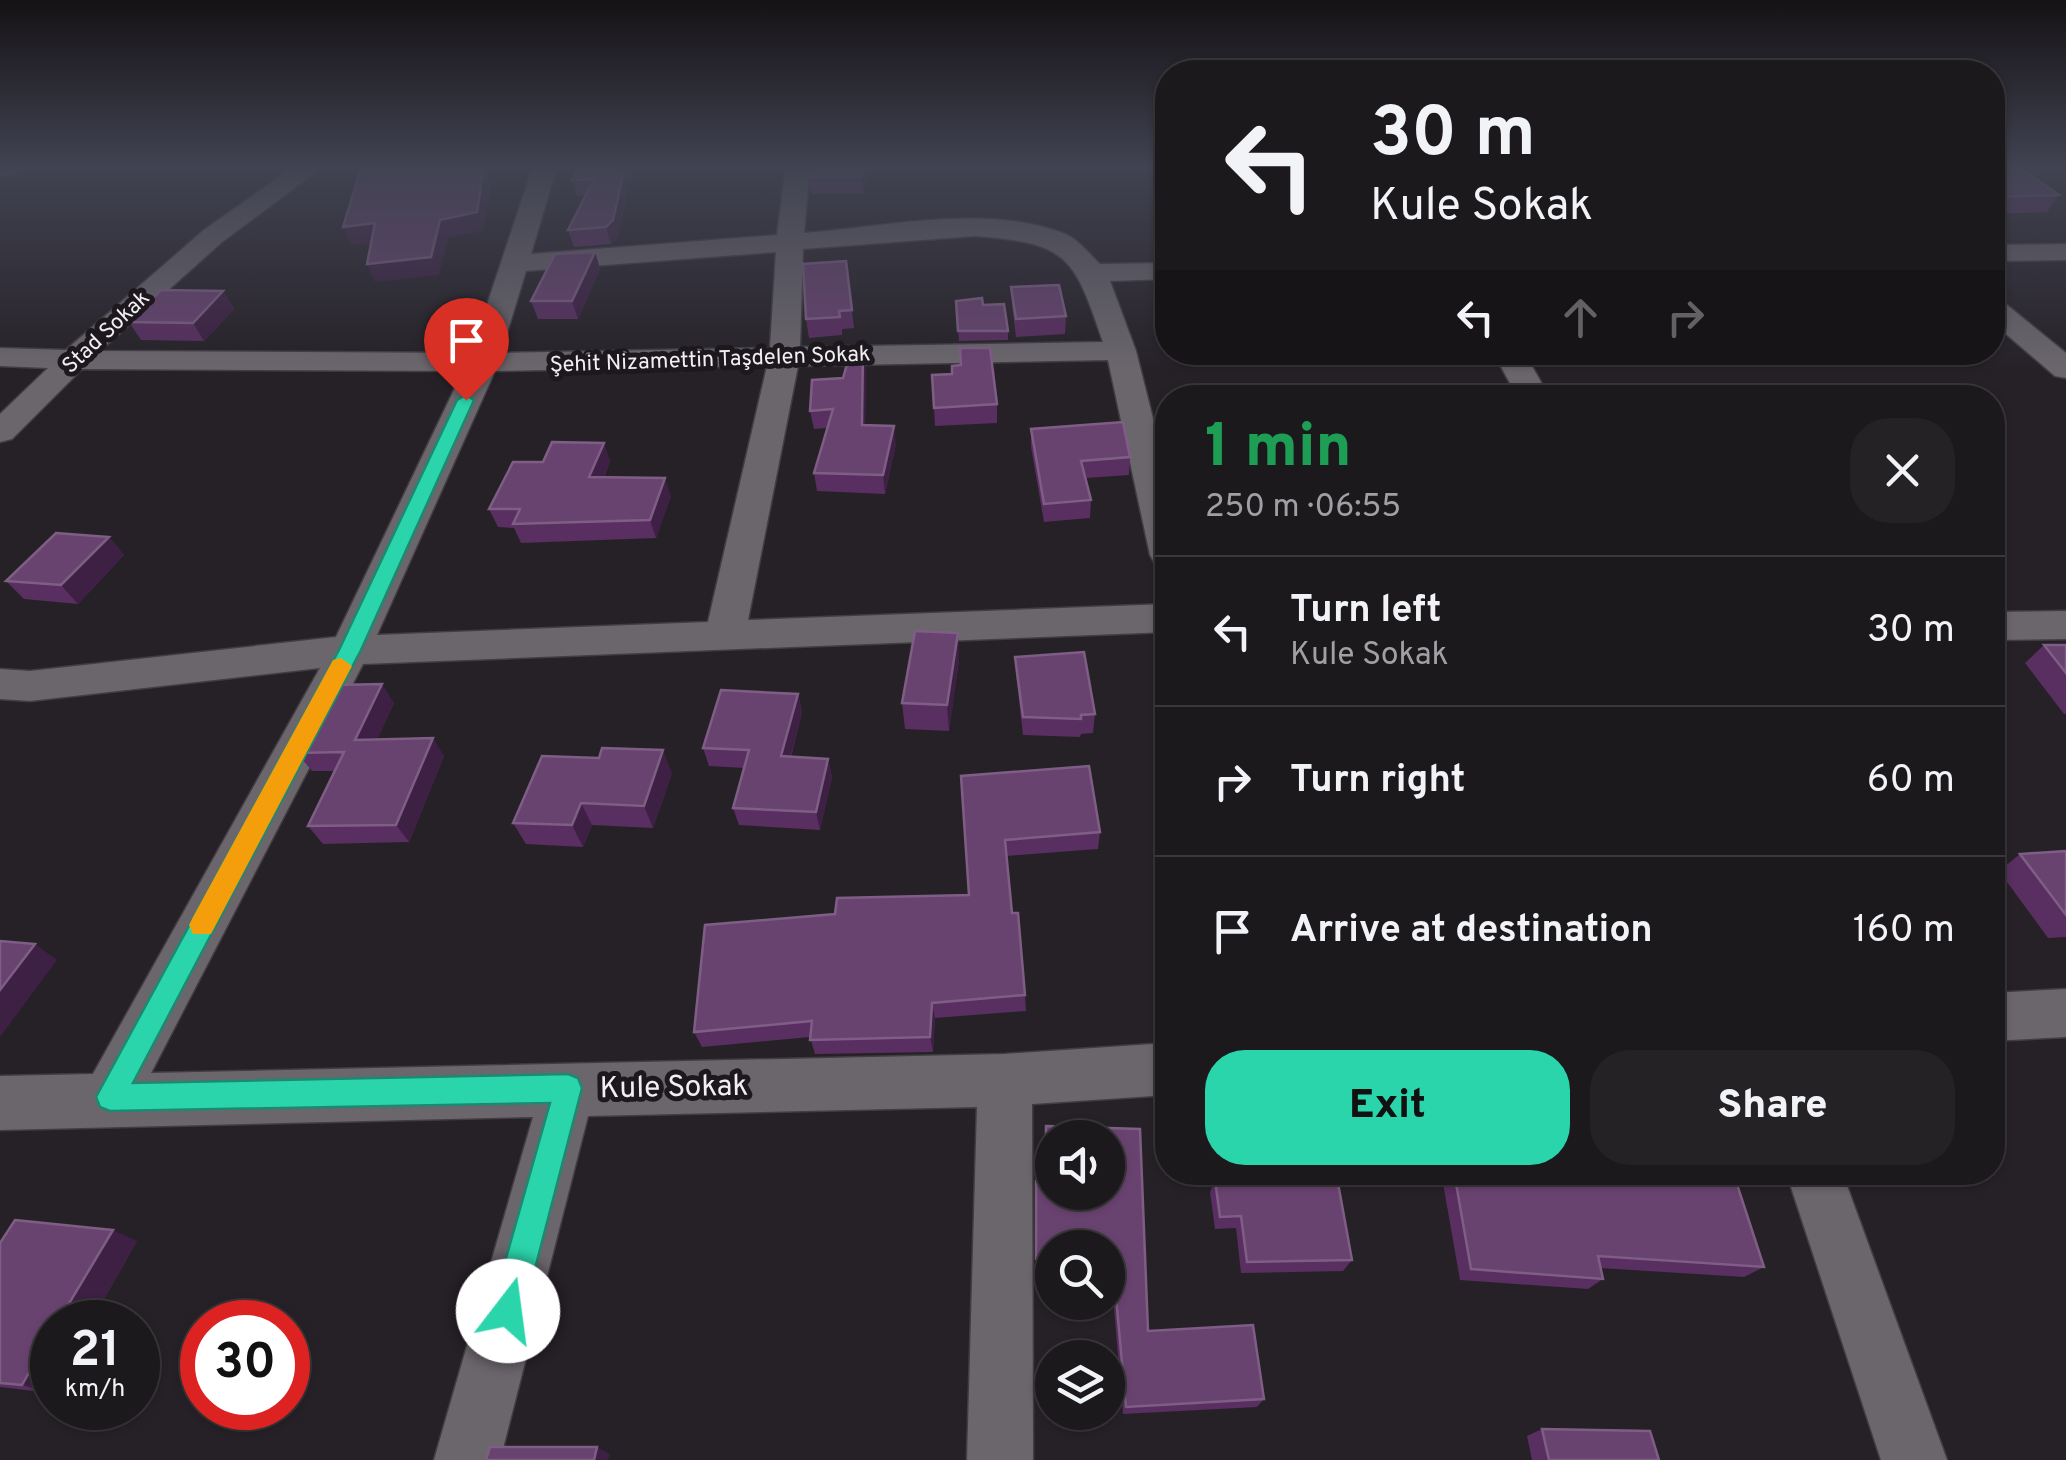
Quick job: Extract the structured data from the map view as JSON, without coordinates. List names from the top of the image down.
{
  "streets": {
    "street": ["Stad Sokak", "Şehit Nizamettin Taşdelen Sokak", "Kule Sokak"]
  },
  "crossings": [
    ["Stad Sokak", "Şehit Nizamettin Taşdelen Sokak"]
  ],
  "page": {
    "turn": ["30 m", "Kule Sokak"],
    "heading": ["1 min", "250 m · 06:55"],
    "list": [
      {
        "name": "Turn left",
        "note": "Kule Sokak",
        "value": "30 m"
      },
      {
        "name": "Turn right",
        "value": "60 m"
      },
      {
        "name": "Arrive at destination",
        "value": "160 m"
      }
    ],
    "buttons": ["Exit", "Share"],
    "speed": "21 km/h",
    "limit": "30"
  }
}
